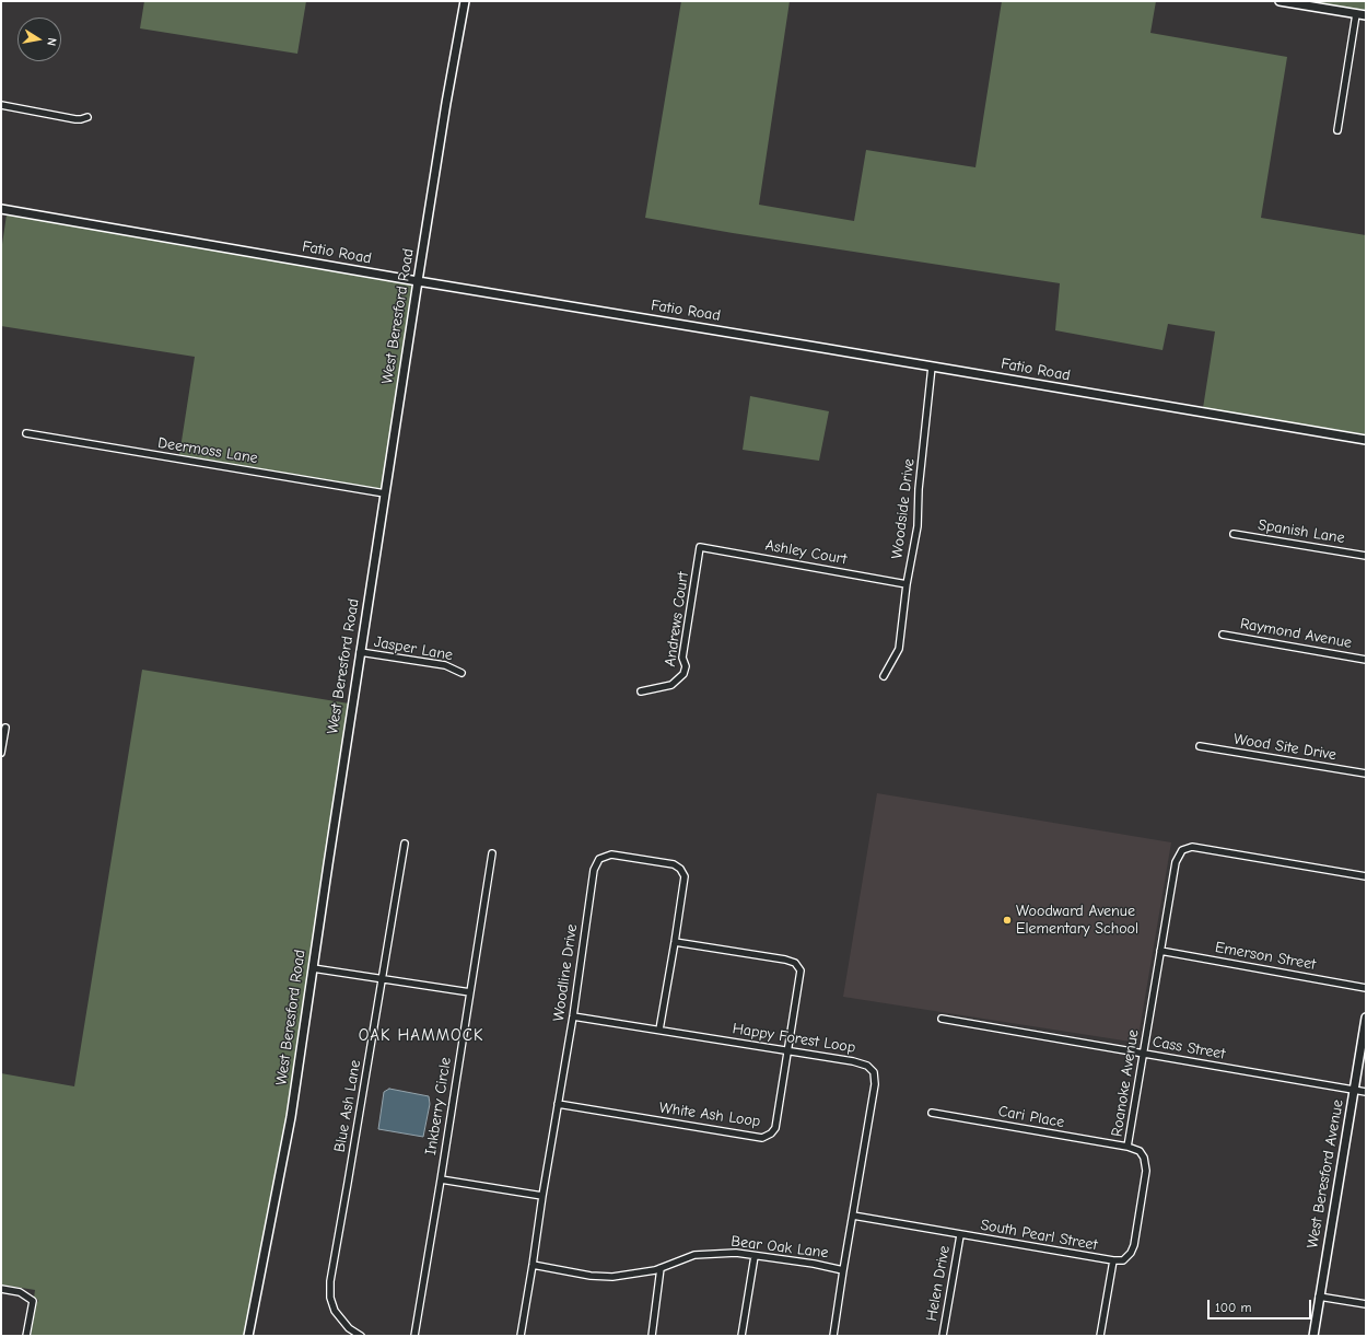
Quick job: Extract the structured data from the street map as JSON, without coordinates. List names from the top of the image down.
{
  "streets": {
    "street": [
      "Fatio Road",
      "West Beresford Road",
      "Deermoss Lane",
      "Woodside Drive",
      "Spanish Lane",
      "Ashley Court",
      "Andrews Court",
      "Raymond Avenue",
      "Jasper Lane",
      "Wood Site Drive",
      "Emerson Street",
      "Woodline Drive",
      "Happy Forest Loop",
      "Cass Street",
      "Roanoke Avenue",
      "Blue Ash Lane",
      "Inkberry Circle",
      "White Ash Loop",
      "Cari Place",
      "West Beresford Avenue",
      "South Pearl Street",
      "Bear Oak Lane",
      "Helen Drive"
    ]
  },
  "crossings": [
    ["Fatio Road", "West Beresford Road"],
    ["Fatio Road", "Woodside Drive"],
    ["West Beresford Road", "Deermoss Lane"],
    ["West Beresford Road", "Jasper Lane"],
    ["Woodside Drive", "Ashley Court"],
    ["Ashley Court", "Andrews Court"],
    ["Emerson Street", "Roanoke Avenue"],
    ["Woodline Drive", "Happy Forest Loop"],
    ["Woodline Drive", "White Ash Loop"],
    ["Woodline Drive", "Bear Oak Lane"],
    ["Happy Forest Loop", "White Ash Loop"],
    ["Happy Forest Loop", "South Pearl Street"],
    ["Happy Forest Loop", "Bear Oak Lane"],
    ["Cass Street", "Roanoke Avenue"],
    ["Cass Street", "West Beresford Avenue"],
    ["Roanoke Avenue", "Cari Place"],
    ["Roanoke Avenue", "South Pearl Street"],
    ["South Pearl Street", "Helen Drive"]
  ],
  "districts": ["OAK HAMMOCK"],
  "places": ["Woodward Avenue Elementary School"],
  "scale_bar": "100 m",
  "north": "right"
}
